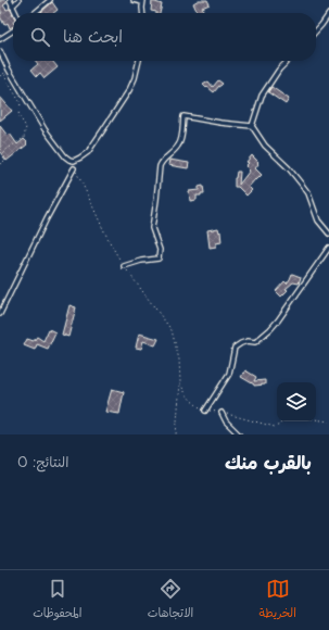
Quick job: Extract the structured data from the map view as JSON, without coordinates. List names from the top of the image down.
{
  "page": {
    "search": "ابحث هنا",
    "heading": ["بالقرب منك", "النتائج: 0"],
    "nav": ["الخريطة", "الاتجاهات", "المحفوظات"]
  }
}
